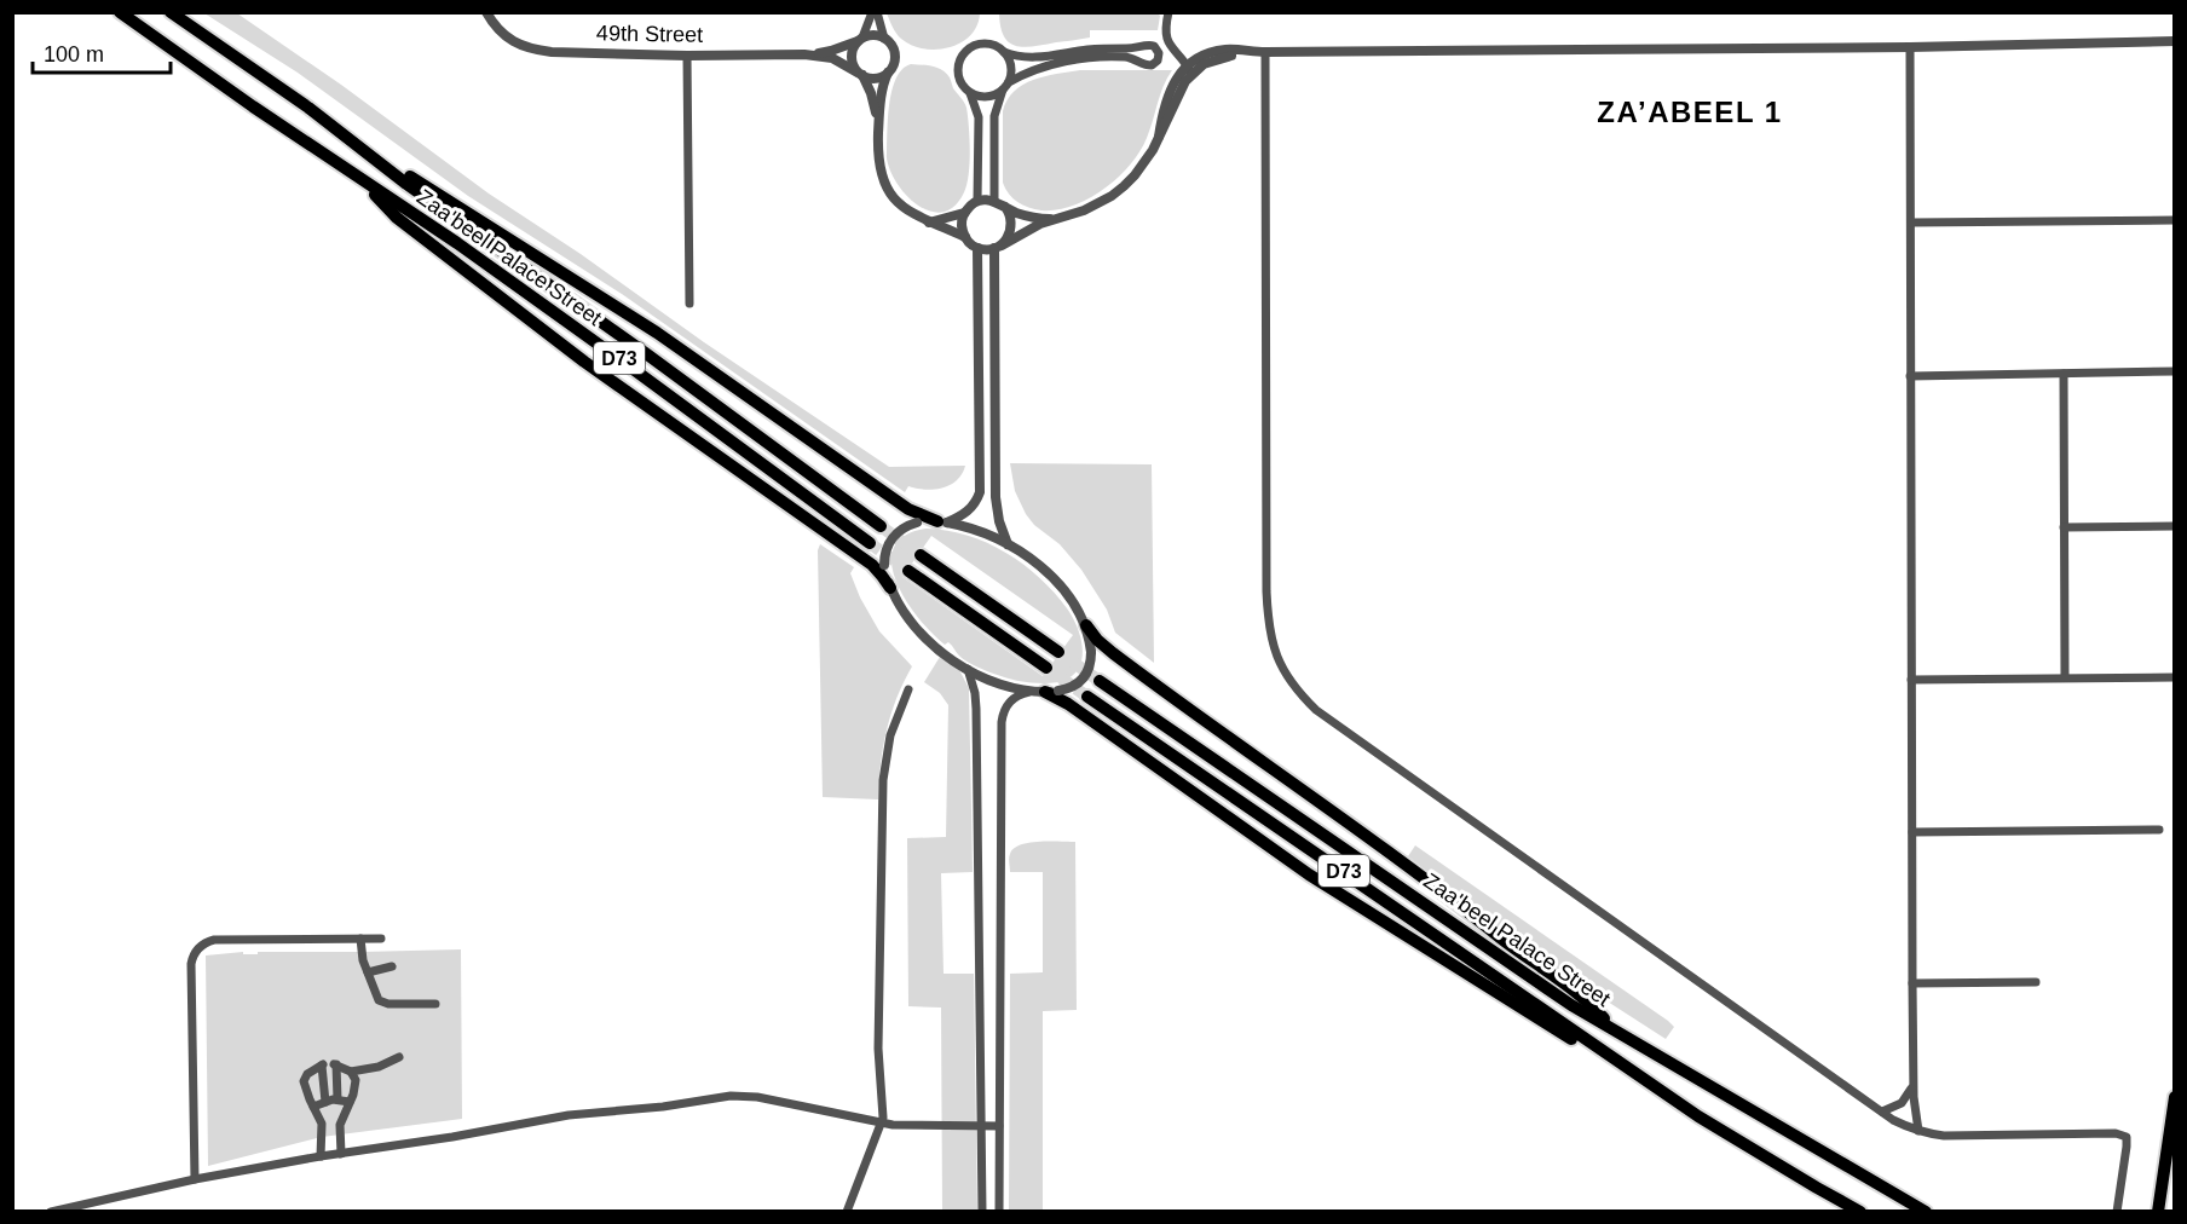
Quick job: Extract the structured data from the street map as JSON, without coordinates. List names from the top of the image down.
{
  "streets": {
    "main road": ["Zaa'beel Palace Street", "D73"],
    "street": ["49th Street"]
  },
  "districts": ["ZA’ABEEL 1"],
  "scale_bar": "100 m"
}
